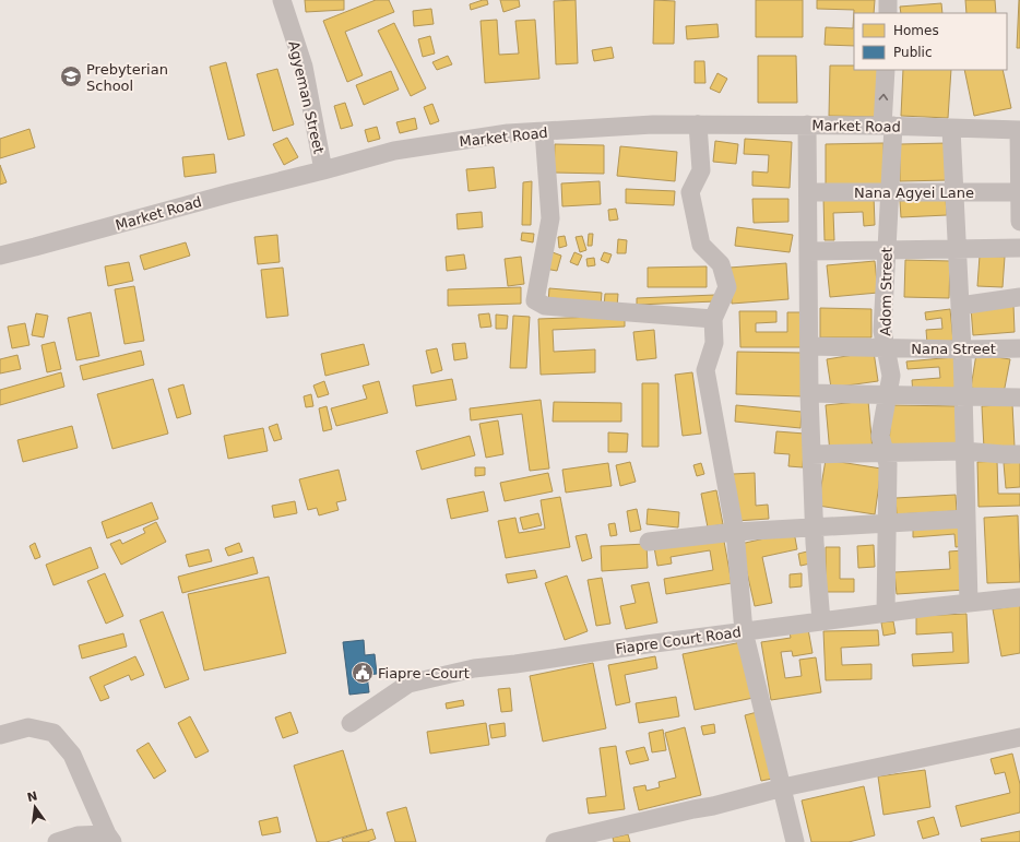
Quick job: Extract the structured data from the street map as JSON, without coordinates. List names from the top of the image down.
{
  "streets": {
    "street": [
      "Agyeman Street",
      "Market Road",
      "Nana Agyei Lane",
      "Adom Street",
      "Nana Street",
      "Fiapre Court Road"
    ]
  },
  "crossings": [
    ["Agyeman Street", "Market Road"],
    ["Market Road", "Adom Street"],
    ["Nana Agyei Lane", "Adom Street"],
    ["Adom Street", "Nana Street"],
    ["Adom Street", "Fiapre Court Road"]
  ],
  "places": {
    "school or university": ["Prebyterian School"],
    "public building": ["Fiapre -Court"]
  },
  "legend": ["Homes", "Public"],
  "north": "top"
}
